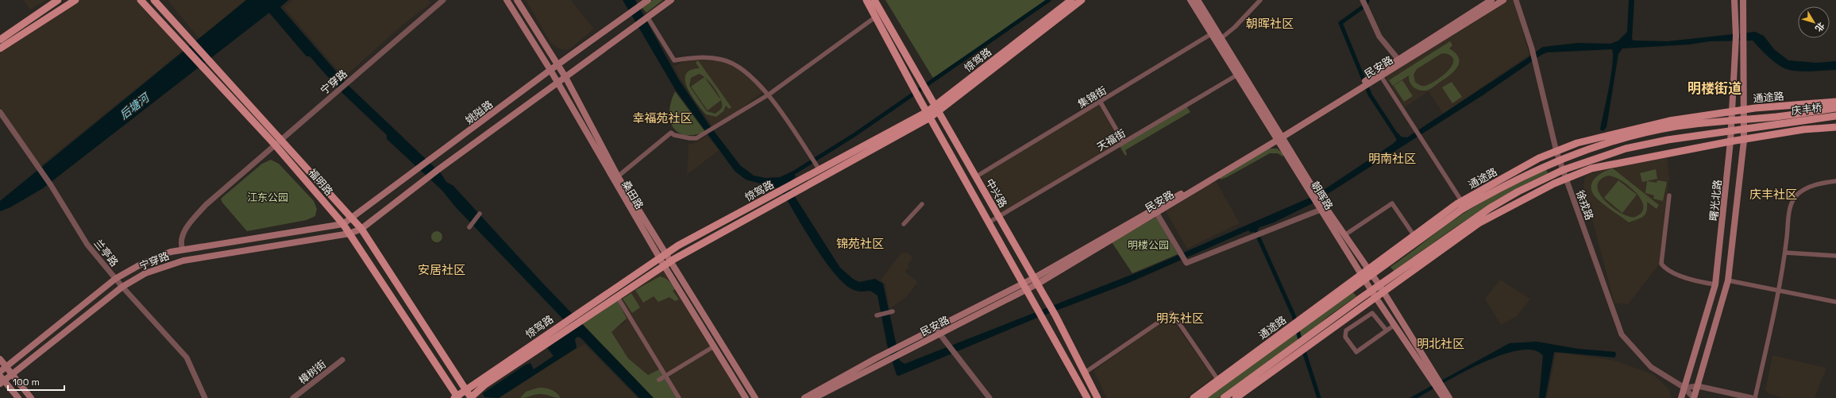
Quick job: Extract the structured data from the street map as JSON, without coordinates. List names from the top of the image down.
{
  "streets": {
    "main road": [
      "惊驾路",
      "民安路",
      "宁穿路",
      "通途路",
      "庆丰桥",
      "姚隘路",
      "福明路",
      "中兴路",
      "桑田路",
      "朝晖路",
      "曙光北路"
    ],
    "street": [
      "集锦街",
      "天福街",
      "徐戎路",
      "兰亭路",
      "樟树街"
    ]
  },
  "crossings": [
    ["惊驾路", "福明路"],
    ["惊驾路", "中兴路"],
    ["惊驾路", "桑田路"],
    ["民安路", "中兴路"],
    ["民安路", "朝晖路"],
    ["宁穿路", "姚隘路"],
    ["宁穿路", "福明路"],
    ["宁穿路", "兰亭路"],
    ["集锦街", "中兴路"],
    ["集锦街", "朝晖路"],
    ["通途路", "庆丰桥"],
    ["通途路", "朝晖路"],
    ["通途路", "曙光北路"],
    ["通途路", "徐戎路"],
    ["姚隘路", "福明路"],
    ["姚隘路", "桑田路"],
    ["天福街", "中兴路"],
    ["天福街", "朝晖路"],
    ["曙光北路", "徐戎路"]
  ],
  "districts": [
    "朝晖社区",
    "明楼街道",
    "幸福苑社区",
    "明南社区",
    "庆丰社区",
    "锦苑社区",
    "安居社区",
    "明东社区",
    "明北社区"
  ],
  "water": ["后塘河"],
  "parks": ["江东公园", "明楼公园"],
  "scale_bar": "100 m",
  "north": "bottom right"
}
